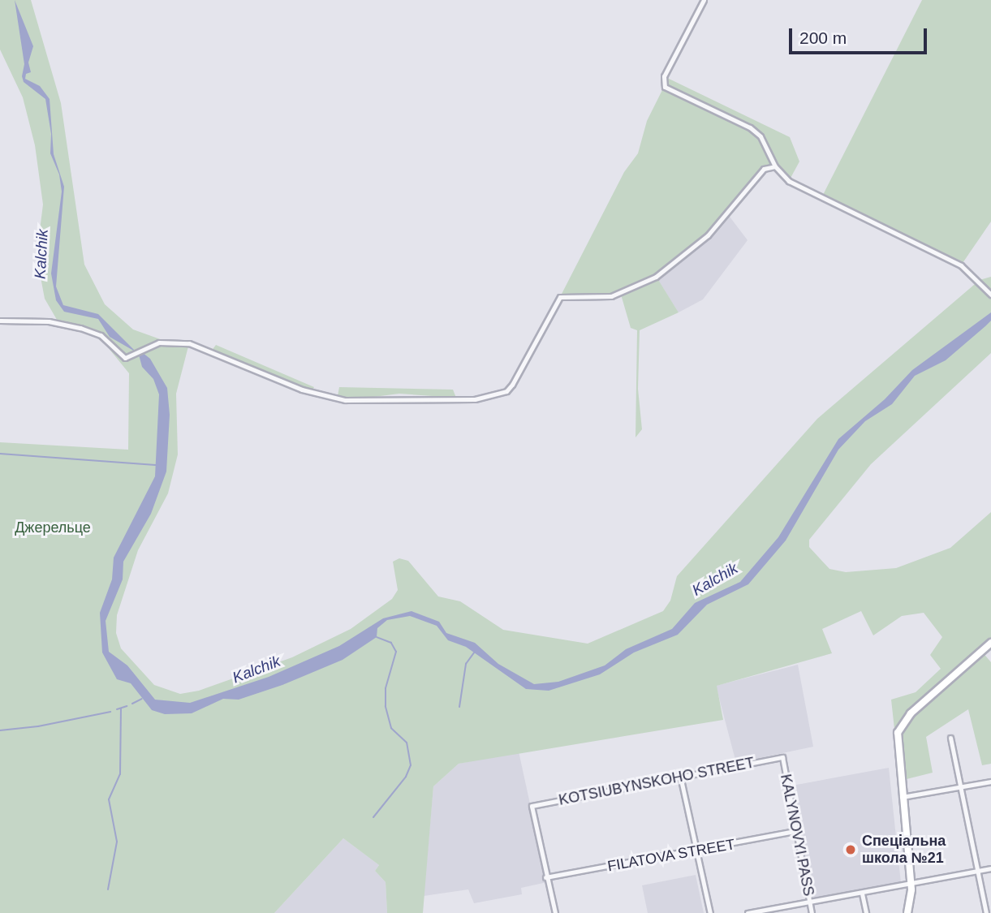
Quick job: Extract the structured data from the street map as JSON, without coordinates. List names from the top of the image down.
{
  "streets": {
    "street": ["KOTSIUBYNSKOHO STREET", "KALYNOVYI PASS", "FILATOVA STREET"]
  },
  "crossings": [
    ["KOTSIUBYNSKOHO STREET", "KALYNOVYI PASS"],
    ["KOTSIUBYNSKOHO STREET", "FILATOVA STREET"],
    ["KALYNOVYI PASS", "FILATOVA STREET"]
  ],
  "water": ["Kalchik"],
  "parks": ["Джерельце"],
  "places": ["Спеціальна школа №21"],
  "scale_bar": "200 m"
}
